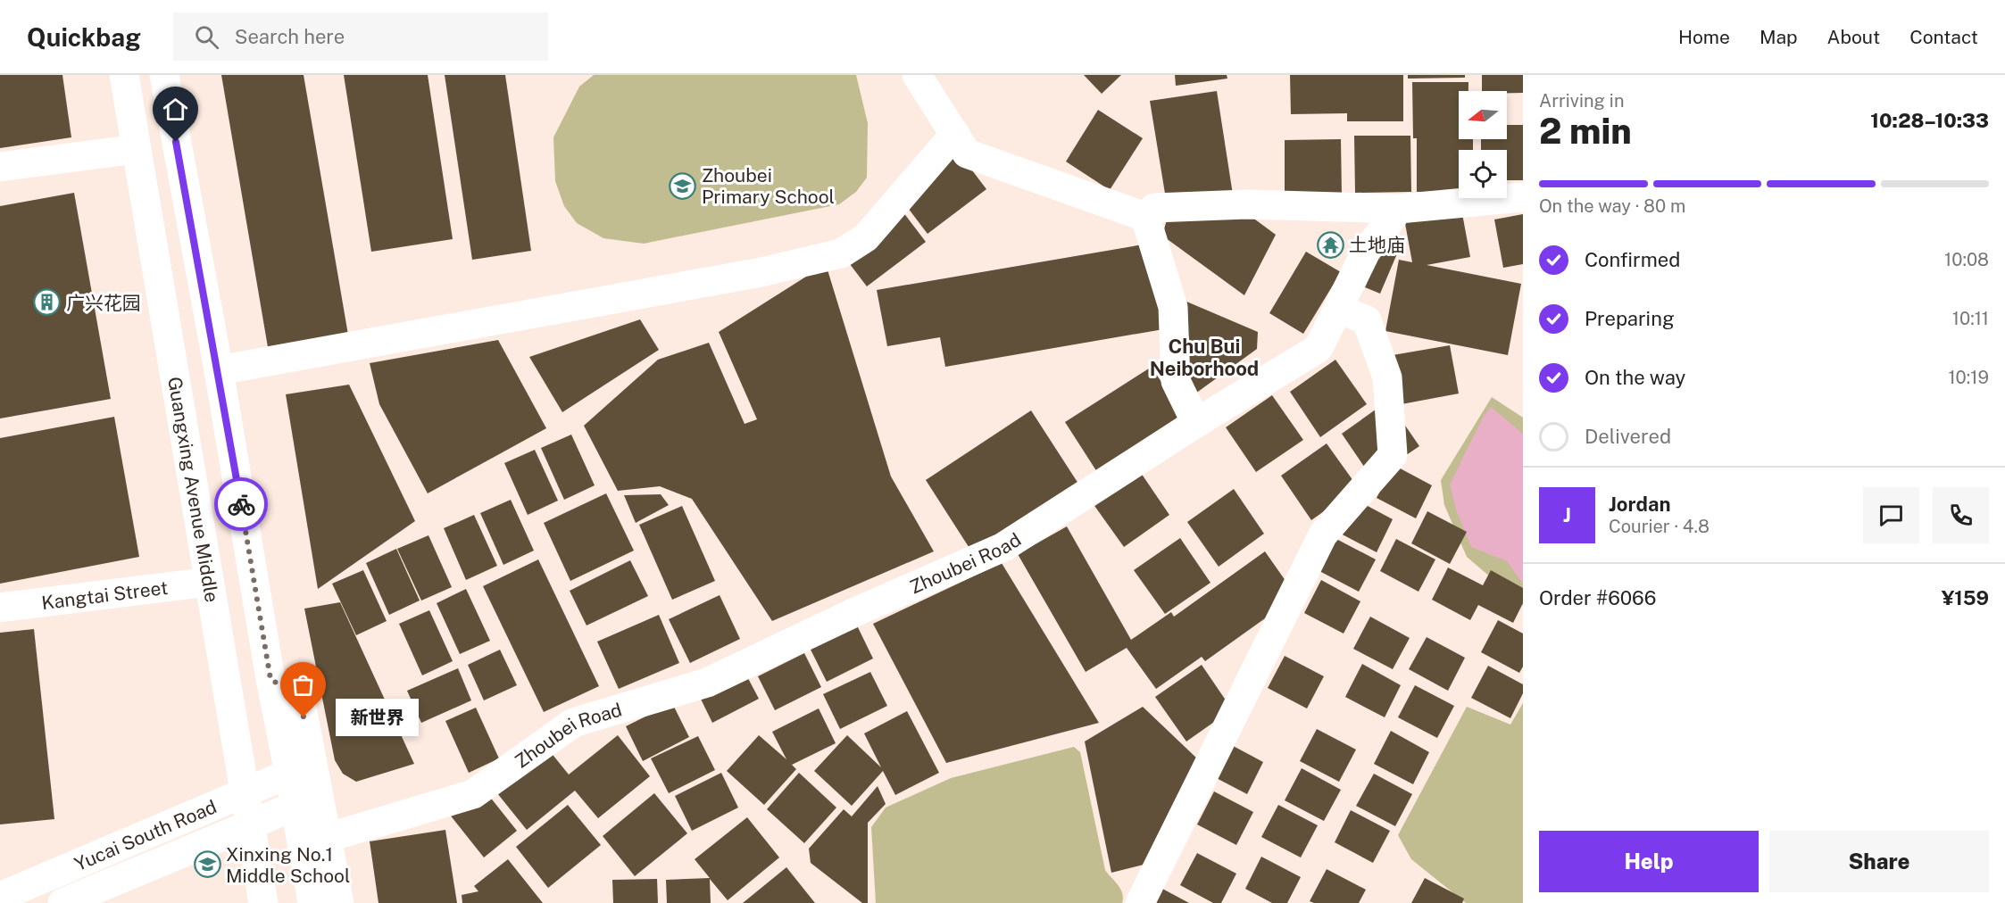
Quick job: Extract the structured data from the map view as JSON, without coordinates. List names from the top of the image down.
{
  "streets": {
    "main road": [
      "Guangxing Avenue Middle",
      "Zhoubei Road",
      "Kangtai Street",
      "Yucai South Road"
    ]
  },
  "crossings": [
    ["Guangxing Avenue Middle", "Kangtai Street"],
    ["Guangxing Avenue Middle", "Yucai South Road"]
  ],
  "districts": ["Chu Bui Neiborhood"],
  "places": {
    "school or university": ["Zhoubei Primary School", "Xinxing No.1 Middle School"],
    "temple": ["土地庙"],
    "building": ["广兴花园"],
    "other": ["新世界"]
  },
  "north": "left",
  "page": {
    "header": "Quickbag",
    "search": "Search here",
    "nav": [
      "Home",
      "Map",
      "About",
      "Contact"
    ],
    "heading": ["2 min", "Arriving in", "10:28–10:33"],
    "panel": [
      "Jordan",
      "Courier · 4.8",
      "Order #6066",
      "¥159"
    ],
    "bar": "On the way · 80 m",
    "list": [
      ["Confirmed", "10:08"],
      ["Preparing", "10:11"],
      ["On the way", "10:19"],
      "Delivered"
    ],
    "round": "J",
    "bubble": "新世界",
    "buttons": ["Help", "Share"]
  }
}
